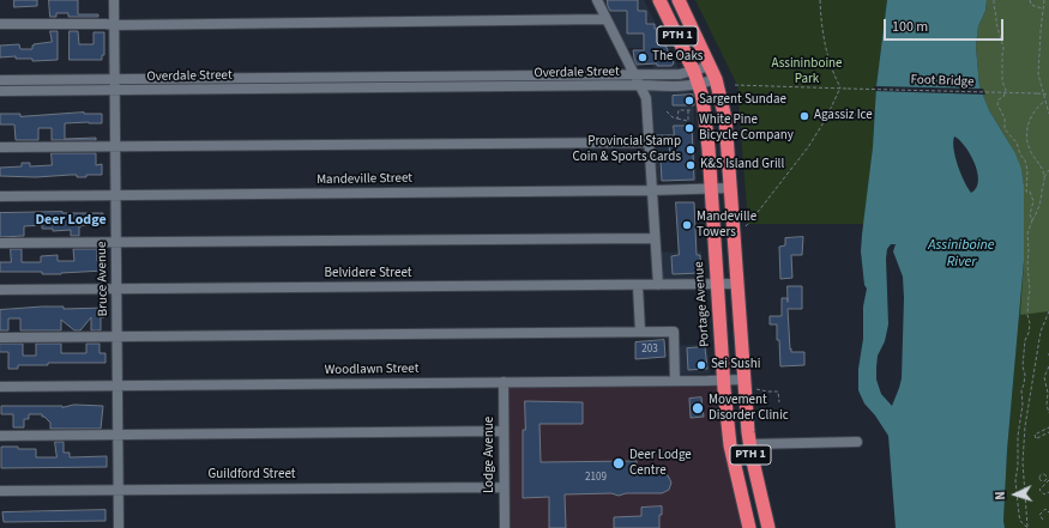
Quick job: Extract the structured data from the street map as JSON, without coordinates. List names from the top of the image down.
{
  "streets": {
    "highway": ["PTH 1", "Portage Avenue"],
    "street": [
      "Overdale Street",
      "Mandeville Street",
      "Belvidere Street",
      "Bruce Avenue",
      "Woodlawn Street",
      "Lodge Avenue",
      "Guildford Street"
    ],
    "path": ["Foot Bridge"]
  },
  "crossings": [
    ["PTH 1", "Overdale Street"],
    ["PTH 1", "Mandeville Street"],
    ["PTH 1", "Belvidere Street"],
    ["PTH 1", "Woodlawn Street"],
    ["Overdale Street", "Bruce Avenue"],
    ["Overdale Street", "Portage Avenue"],
    ["Mandeville Street", "Bruce Avenue"],
    ["Mandeville Street", "Portage Avenue"],
    ["Belvidere Street", "Bruce Avenue"],
    ["Belvidere Street", "Portage Avenue"],
    ["Bruce Avenue", "Woodlawn Street"],
    ["Bruce Avenue", "Guildford Street"],
    ["Portage Avenue", "Woodlawn Street"],
    ["Woodlawn Street", "Lodge Avenue"],
    ["Lodge Avenue", "Guildford Street"]
  ],
  "districts": ["Deer Lodge"],
  "water": ["Assiniboine River"],
  "parks": ["Assininboine Park"],
  "places": [
    "The Oaks",
    "Sargent Sundae",
    "Agassiz Ice",
    "White Pine Bicycle Company",
    "Provincial Stamp Coin & Sports Cards",
    "K&S Island Grill",
    "Mandeville Towers",
    "Sei Sushi",
    "Movement Disorder Clinic",
    "Deer Lodge Centre"
  ],
  "house_numbers": ["203", "2109"],
  "scale_bar": "100 m",
  "north": "left"
}
